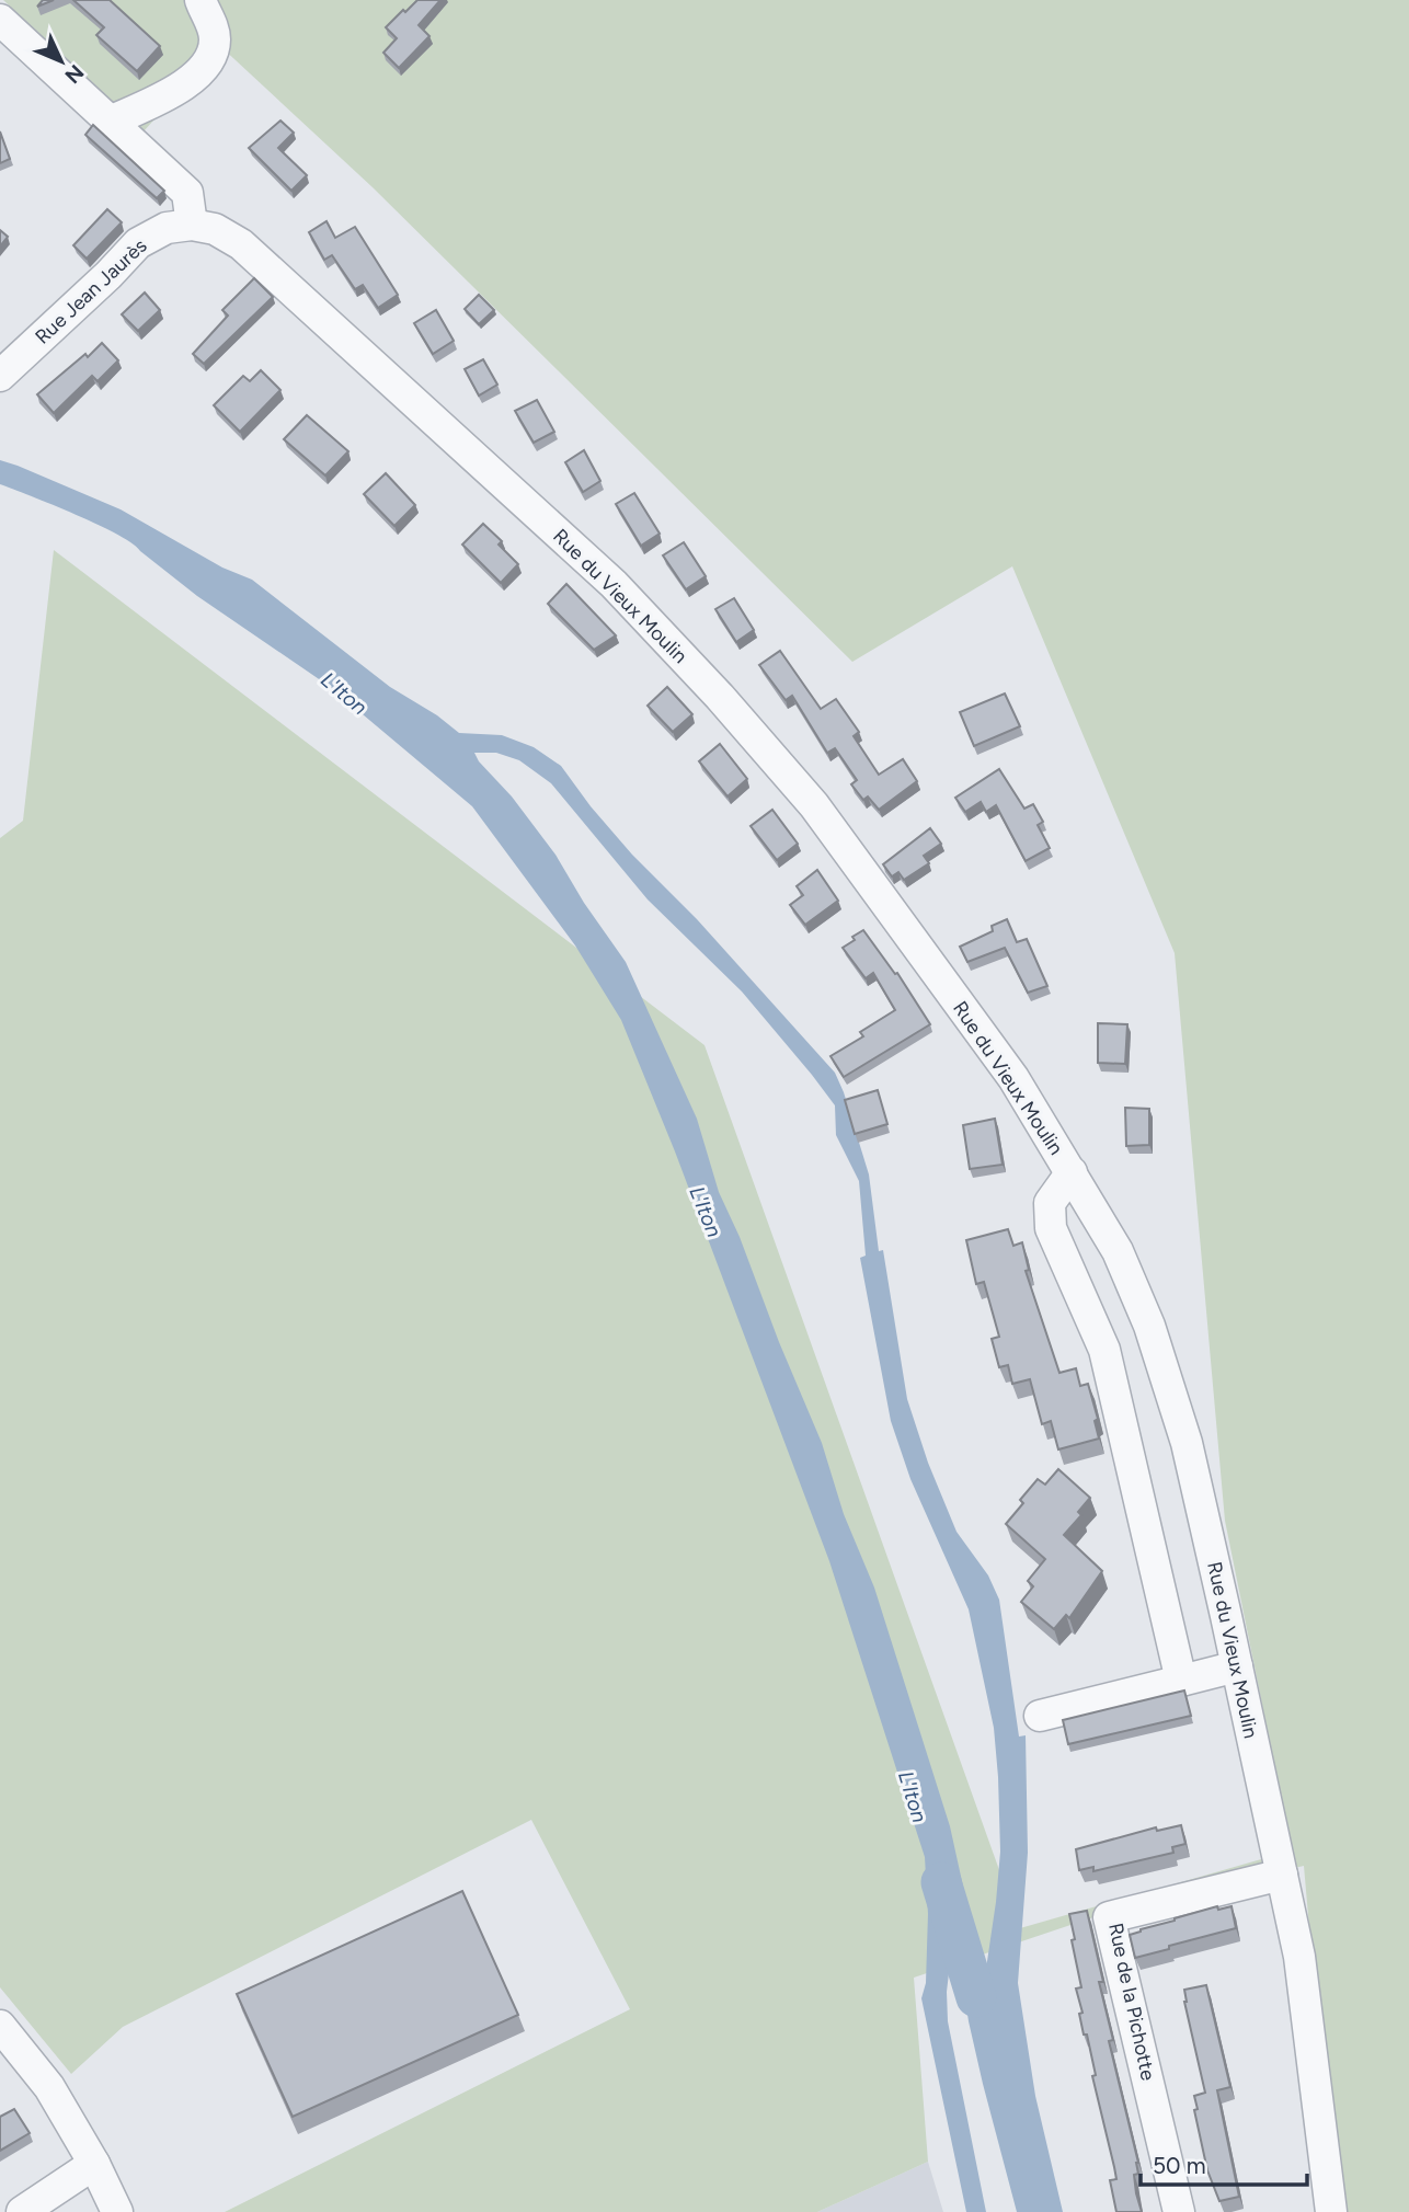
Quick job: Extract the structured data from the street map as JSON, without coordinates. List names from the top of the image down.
{
  "streets": {
    "street": ["Rue Jean Jaurès", "Rue du Vieux Moulin", "Rue de la Pichotte"]
  },
  "crossings": [
    ["Rue Jean Jaurès", "Rue du Vieux Moulin"],
    ["Rue du Vieux Moulin", "Rue de la Pichotte"]
  ],
  "water": ["L'Iton"],
  "scale_bar": "50 m",
  "north": "bottom right"
}
